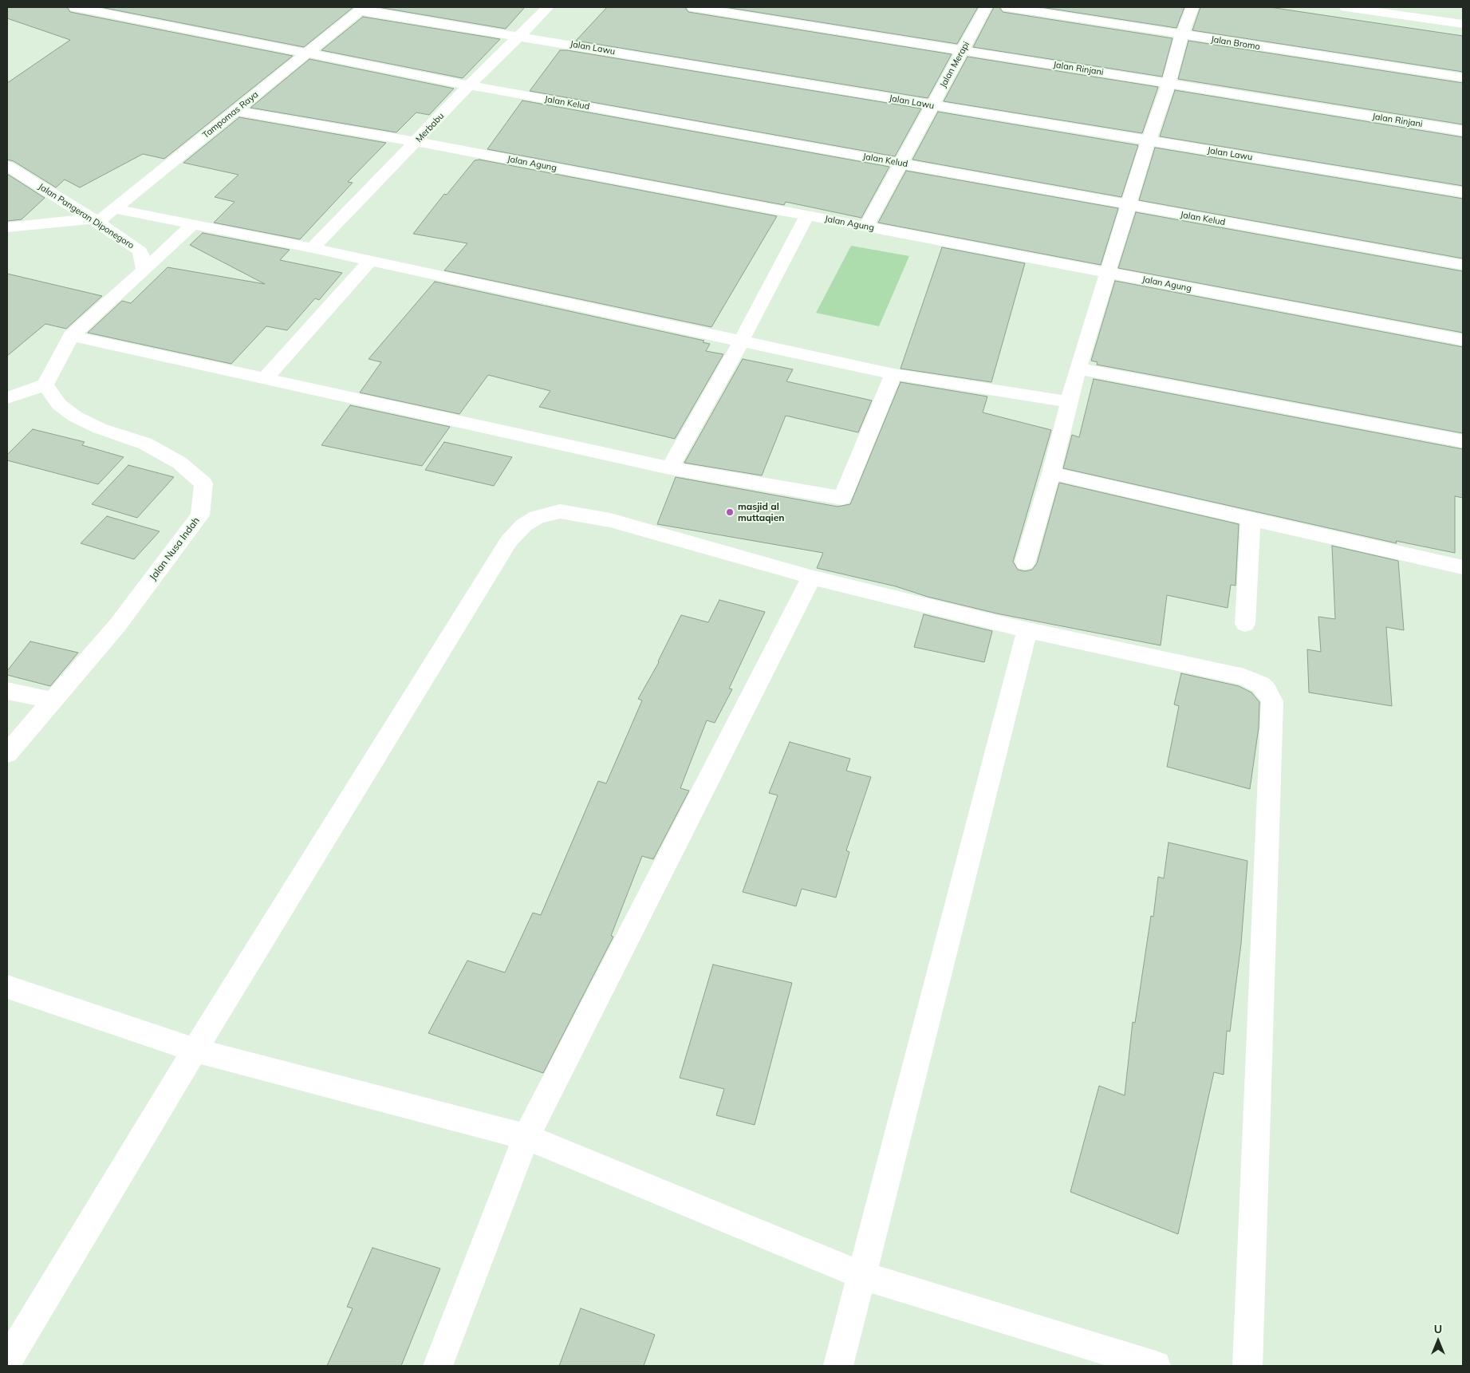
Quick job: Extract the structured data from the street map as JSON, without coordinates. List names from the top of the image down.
{
  "streets": {
    "street": [
      "Jalan Bromo",
      "Jalan Lawu",
      "Jalan Merapi",
      "Jalan Rinjani",
      "Jalan Kelud",
      "Tampomas Raya",
      "Merbabu",
      "Jalan Agung",
      "Jalan Pangeran Diponegoro",
      "Jalan Nusa Indah"
    ]
  },
  "crossings": [
    ["Jalan Lawu", "Jalan Merapi"],
    ["Jalan Lawu", "Tampomas Raya"],
    ["Jalan Lawu", "Merbabu"],
    ["Jalan Merapi", "Jalan Rinjani"],
    ["Jalan Merapi", "Jalan Kelud"],
    ["Jalan Merapi", "Jalan Agung"],
    ["Jalan Kelud", "Tampomas Raya"],
    ["Jalan Kelud", "Merbabu"],
    ["Tampomas Raya", "Jalan Agung"],
    ["Tampomas Raya", "Jalan Pangeran Diponegoro"],
    ["Merbabu", "Jalan Agung"]
  ],
  "places": ["masjid al muttaqien"],
  "north": "top"
}
